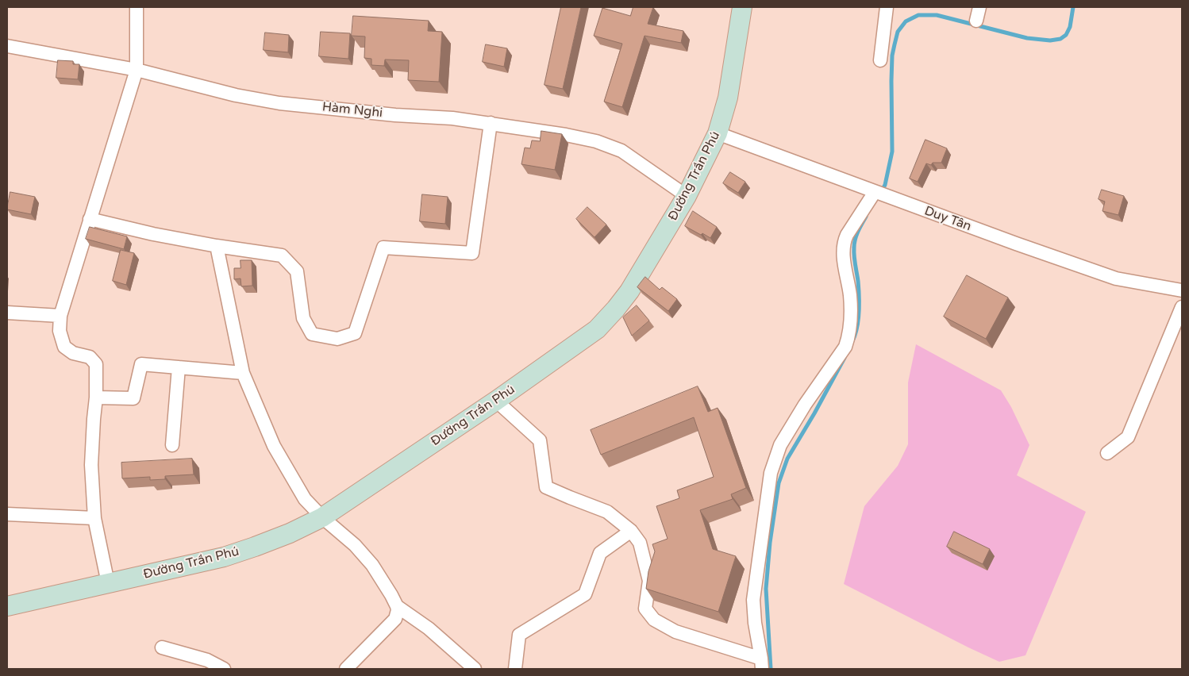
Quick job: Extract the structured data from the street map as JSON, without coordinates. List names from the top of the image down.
{
  "streets": {
    "street": ["Hàm Nghi", "Đường Trần Phú", "Duy Tân"]
  },
  "crossings": [
    ["Hàm Nghi", "Đường Trần Phú"],
    ["Đường Trần Phú", "Duy Tân"]
  ]
}
